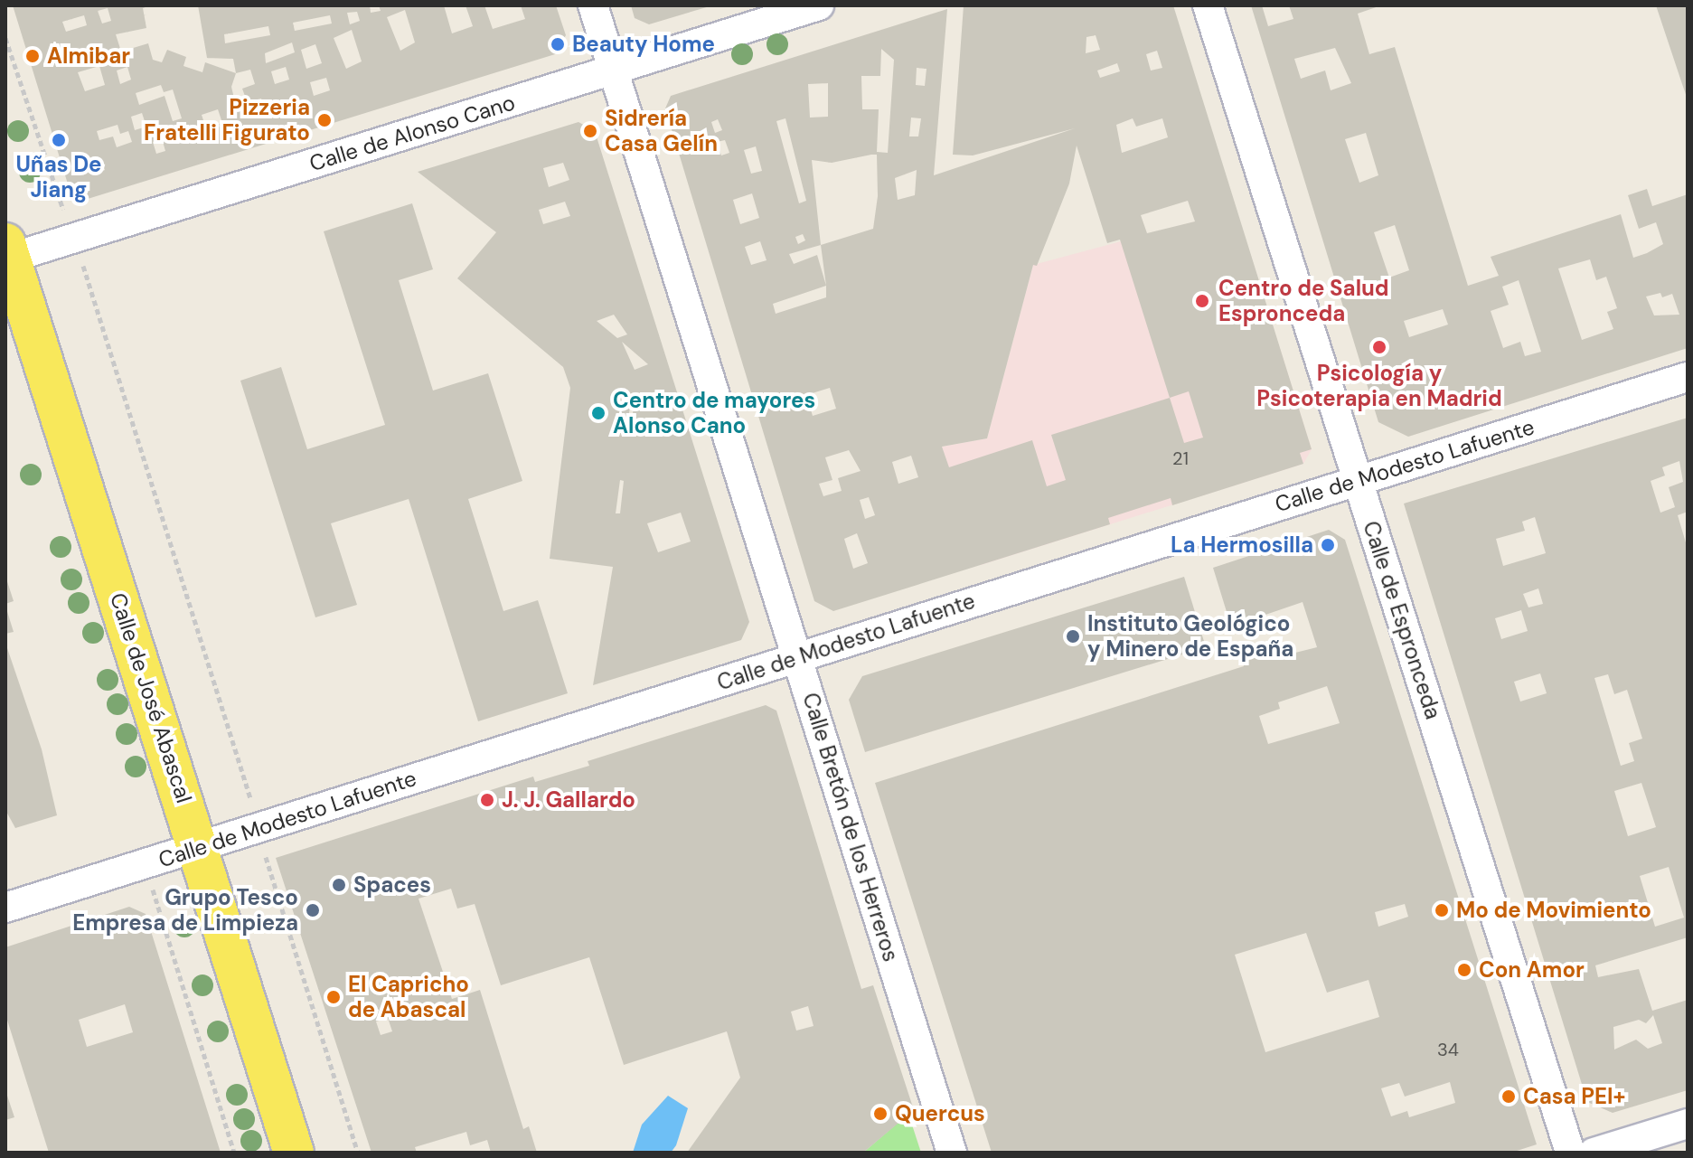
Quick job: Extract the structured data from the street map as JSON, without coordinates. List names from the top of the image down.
{
  "streets": {
    "main road": ["Calle de José Abascal"],
    "street": [
      "Calle de Alonso Cano",
      "Calle de Modesto Lafuente",
      "Calle de Espronceda",
      "Calle Bretón de los Herreros"
    ]
  },
  "crossings": [
    ["Calle de Alonso Cano", "Calle de José Abascal"],
    ["Calle de Alonso Cano", "Calle Bretón de los Herreros"],
    ["Calle de Modesto Lafuente", "Calle de Espronceda"],
    ["Calle de Modesto Lafuente", "Calle de José Abascal"],
    ["Calle de Modesto Lafuente", "Calle Bretón de los Herreros"]
  ],
  "places": [
    "Beauty Home",
    "Almibar",
    "Pizzeria Fratelli Figurato",
    "Sidrería Casa Gelín",
    "Uñas De Jiang",
    "Centro de Salud Espronceda",
    "Psicología y Psicoterapia en Madrid",
    "Centro de mayores Alonso Cano",
    "La Hermosilla",
    "Instituto Geológico y Minero de España",
    "J. J. Gallardo",
    "Spaces",
    "Grupo Tesco Empresa de Limpieza",
    "Mo de Movimiento",
    "Con Amor",
    "El Capricho de Abascal",
    "Casa PEI+",
    "Quercus"
  ],
  "house_numbers": ["21", "34"]
}
